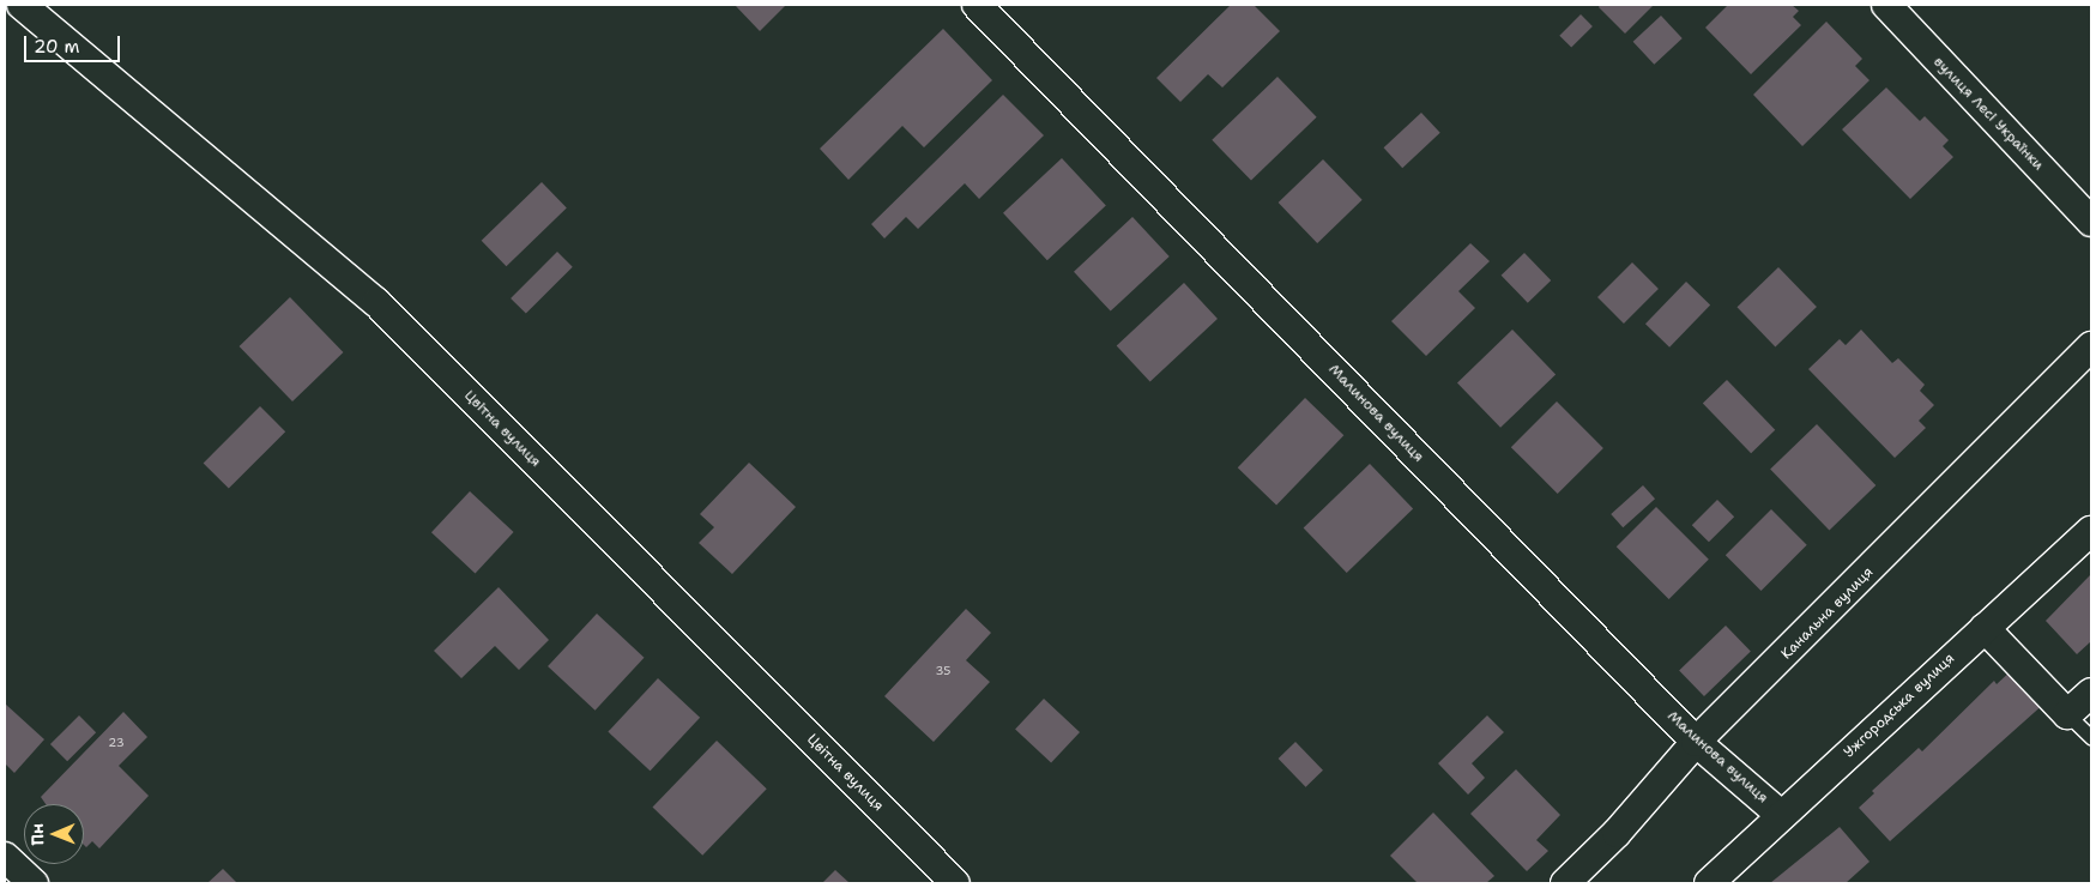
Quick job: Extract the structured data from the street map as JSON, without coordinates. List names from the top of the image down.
{
  "streets": {
    "street": [
      "вулиця Лесі Українки",
      "Малинова вулиця",
      "Цвітна вулиця",
      "Канальна вулиця",
      "Ужгородська вулиця"
    ]
  },
  "crossings": [
    ["Малинова вулиця", "Канальна вулиця"],
    ["Малинова вулиця", "Ужгородська вулиця"]
  ],
  "house_numbers": ["35", "23"],
  "scale_bar": "20 m",
  "north": "left"
}
